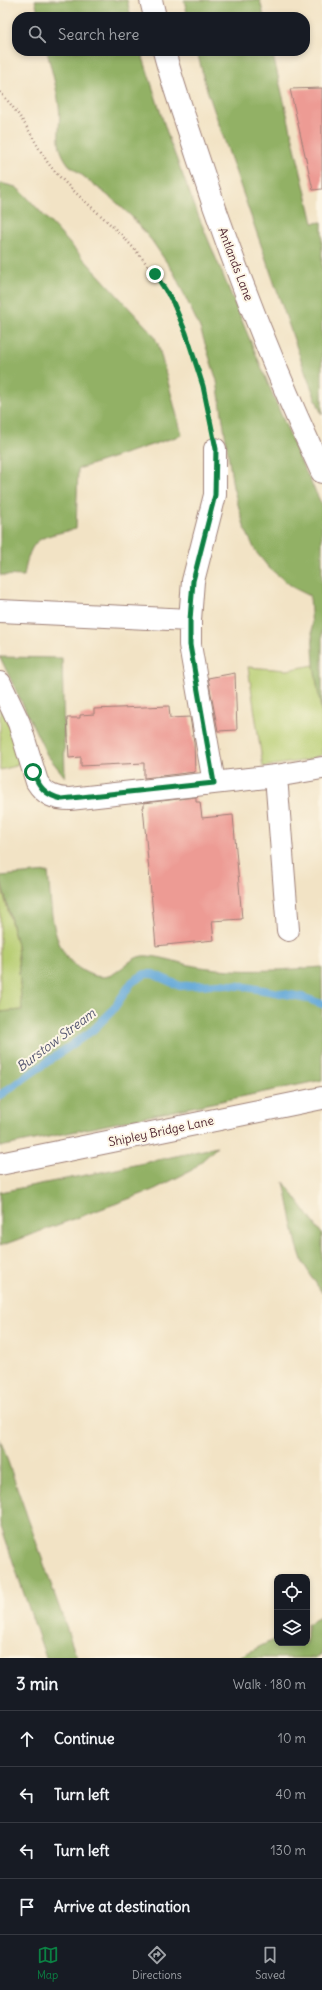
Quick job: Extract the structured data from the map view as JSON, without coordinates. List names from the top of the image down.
{
  "streets": {
    "main road": ["Antlands Lane", "Shipley Bridge Lane"]
  },
  "water": ["Burstow Stream"],
  "page": {
    "search": "Search here",
    "heading": ["3 min", "Walk · 180 m"],
    "list": [
      ["Continue", "10 m"],
      ["Turn left", "40 m"],
      ["Turn left", "130 m"],
      "Arrive at destination"
    ],
    "nav": ["Map", "Directions", "Saved"]
  }
}
